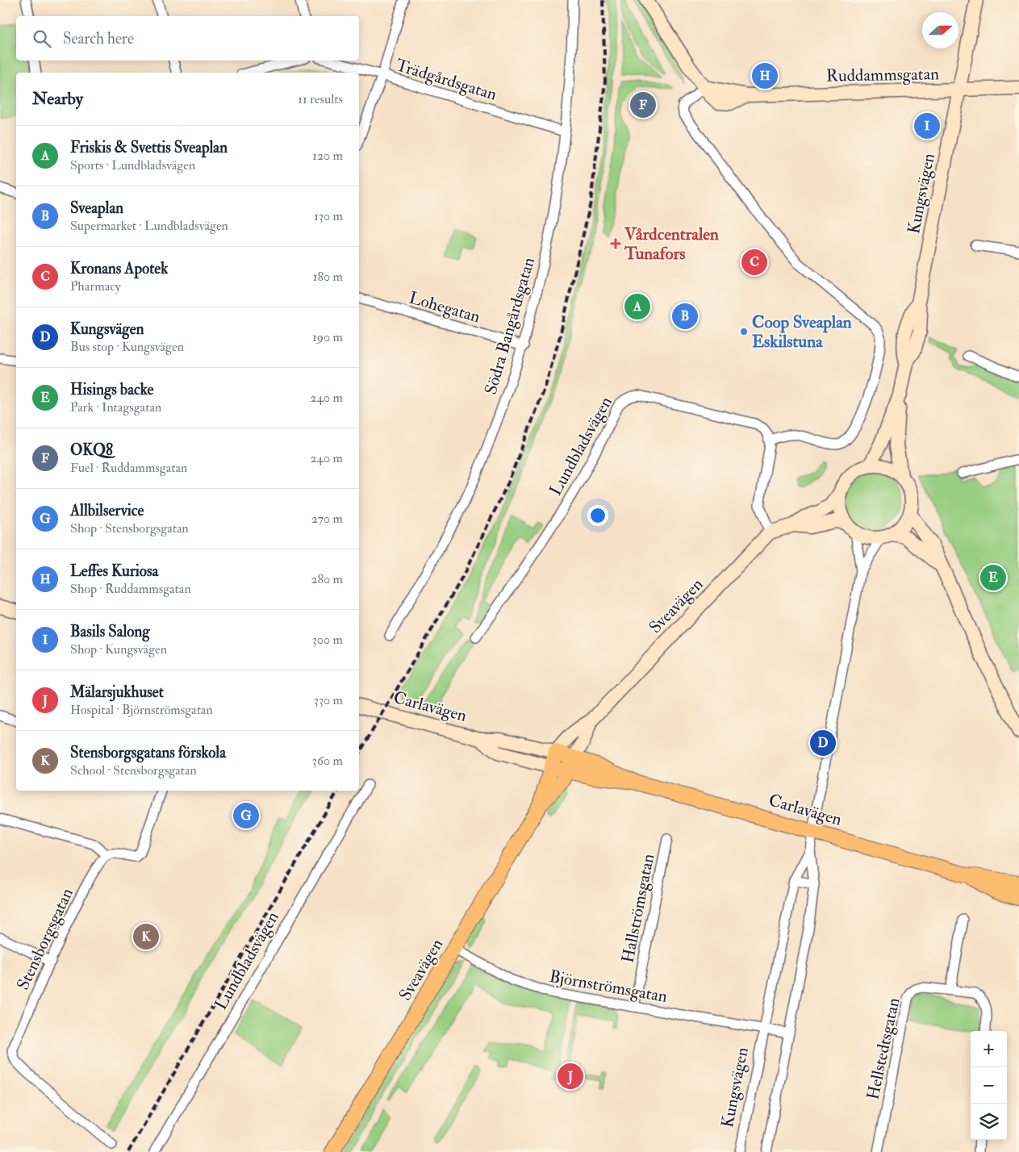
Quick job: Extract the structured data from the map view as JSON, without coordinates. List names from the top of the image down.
{
  "streets": {
    "main road": ["Sveavägen", "Carlavägen"],
    "street": [
      "Ruddammsgatan",
      "Trädgårdsgatan",
      "Kungsvägen",
      "Lohegatan",
      "Södra Bangårdsgatan",
      "Lundbladsvägen",
      "Hallströmsgatan",
      "Stensborgsgatan",
      "Björnströmsgatan",
      "Hellstedtsgatan"
    ]
  },
  "crossings": [
    ["Ruddammsgatan", "Kungsvägen"],
    ["Trädgårdsgatan", "Södra Bangårdsgatan"],
    ["Kungsvägen", "Sveavägen"],
    ["Kungsvägen", "Carlavägen"],
    ["Kungsvägen", "Björnströmsgatan"],
    ["Lohegatan", "Södra Bangårdsgatan"],
    ["Sveavägen", "Carlavägen"],
    ["Sveavägen", "Björnströmsgatan"],
    ["Hallströmsgatan", "Björnströmsgatan"]
  ],
  "places": {
    "health": ["Vårdcentralen Tunafors"],
    "other": ["Coop Sveaplan Eskilstuna"]
  },
  "north": "right",
  "page": {
    "search": "Search here",
    "pins": [
      "H",
      "F",
      "I",
      "C",
      "A",
      "B",
      "E",
      "D",
      "G",
      "K",
      "J"
    ],
    "heading": ["Nearby", "11 results"],
    "list": [
      {
        "mark": "A",
        "name": "Friskis & Svettis Sveaplan",
        "note": "Sports · Lundbladsvägen",
        "value": "120 m"
      },
      {
        "mark": "B",
        "name": "Sveaplan",
        "note": "Supermarket · Lundbladsvägen",
        "value": "130 m"
      },
      {
        "mark": "C",
        "name": "Kronans Apotek",
        "note": "Pharmacy",
        "value": "180 m"
      },
      {
        "mark": "D",
        "name": "Kungsvägen",
        "note": "Bus stop · Kungsvägen",
        "value": "190 m"
      },
      {
        "mark": "E",
        "name": "Hisings backe",
        "note": "Park · Intagsgatan",
        "value": "240 m"
      },
      {
        "mark": "F",
        "name": "OKQ8",
        "note": "Fuel · Ruddammsgatan",
        "value": "240 m"
      },
      {
        "mark": "G",
        "name": "Allbilservice",
        "note": "Shop · Stensborgsgatan",
        "value": "270 m"
      },
      {
        "mark": "H",
        "name": "Leffes Kuriosa",
        "note": "Shop · Ruddammsgatan",
        "value": "280 m"
      },
      {
        "mark": "I",
        "name": "Basils Salong",
        "note": "Shop · Kungsvägen",
        "value": "300 m"
      },
      {
        "mark": "J",
        "name": "Mälarsjukhuset",
        "note": "Hospital · Björnströmsgatan",
        "value": "330 m"
      },
      {
        "mark": "K",
        "name": "Stensborgsgatans förskola",
        "note": "School · Stensborgsgatan",
        "value": "360 m"
      }
    ],
    "map_buttons": ["+", "−"]
  }
}
